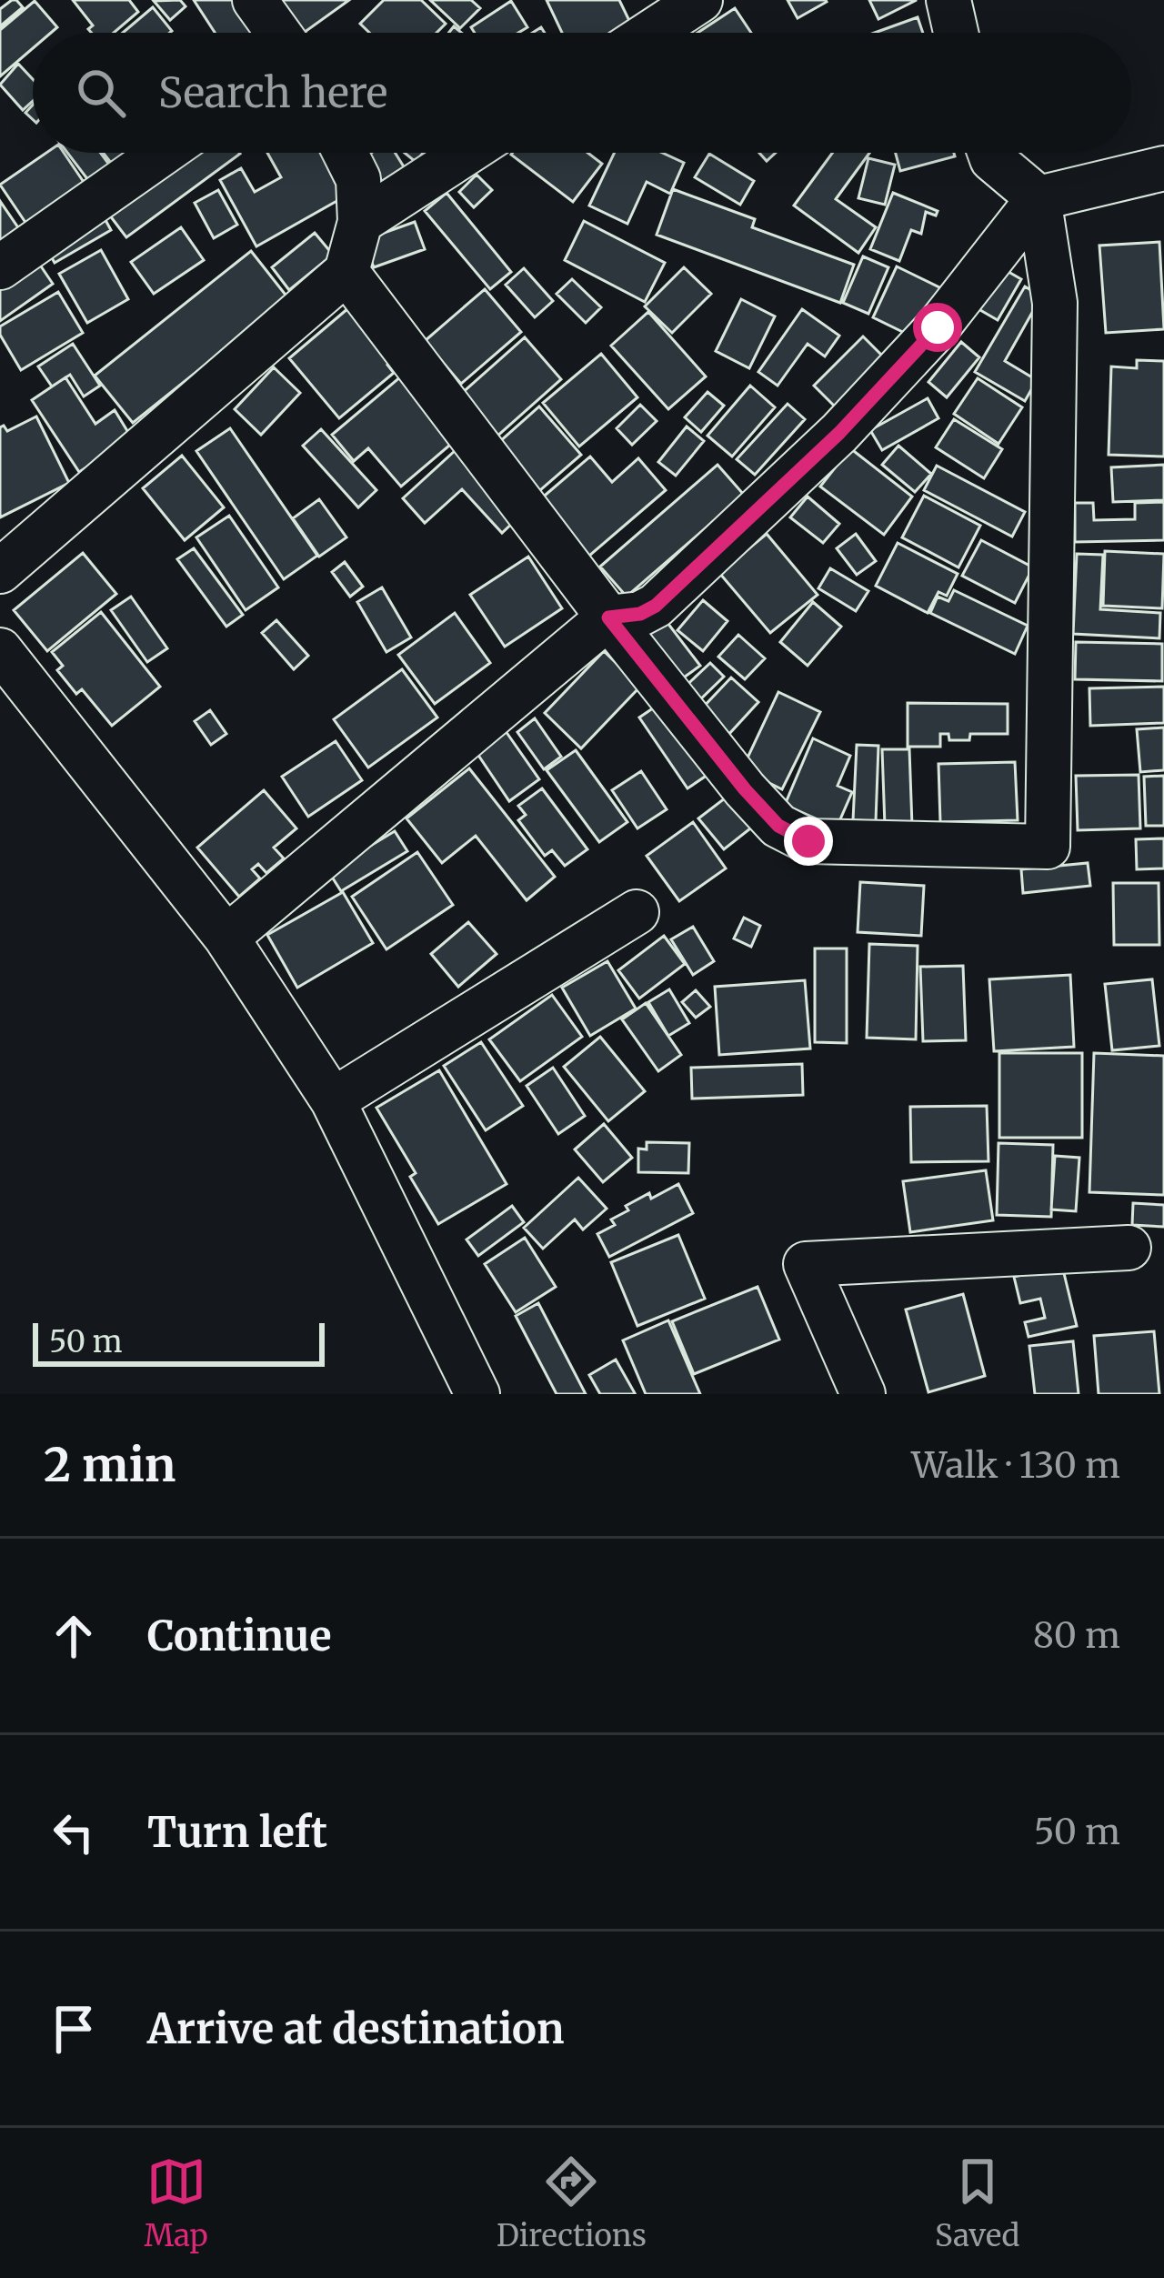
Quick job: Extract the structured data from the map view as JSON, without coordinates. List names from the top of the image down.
{
  "scale_bar": "50 m",
  "page": {
    "search": "Search here",
    "scale": "50 m",
    "heading": ["2 min", "Walk · 130 m"],
    "list": [
      ["Continue", "80 m"],
      ["Turn left", "50 m"],
      "Arrive at destination"
    ],
    "nav": ["Map", "Directions", "Saved"]
  }
}
